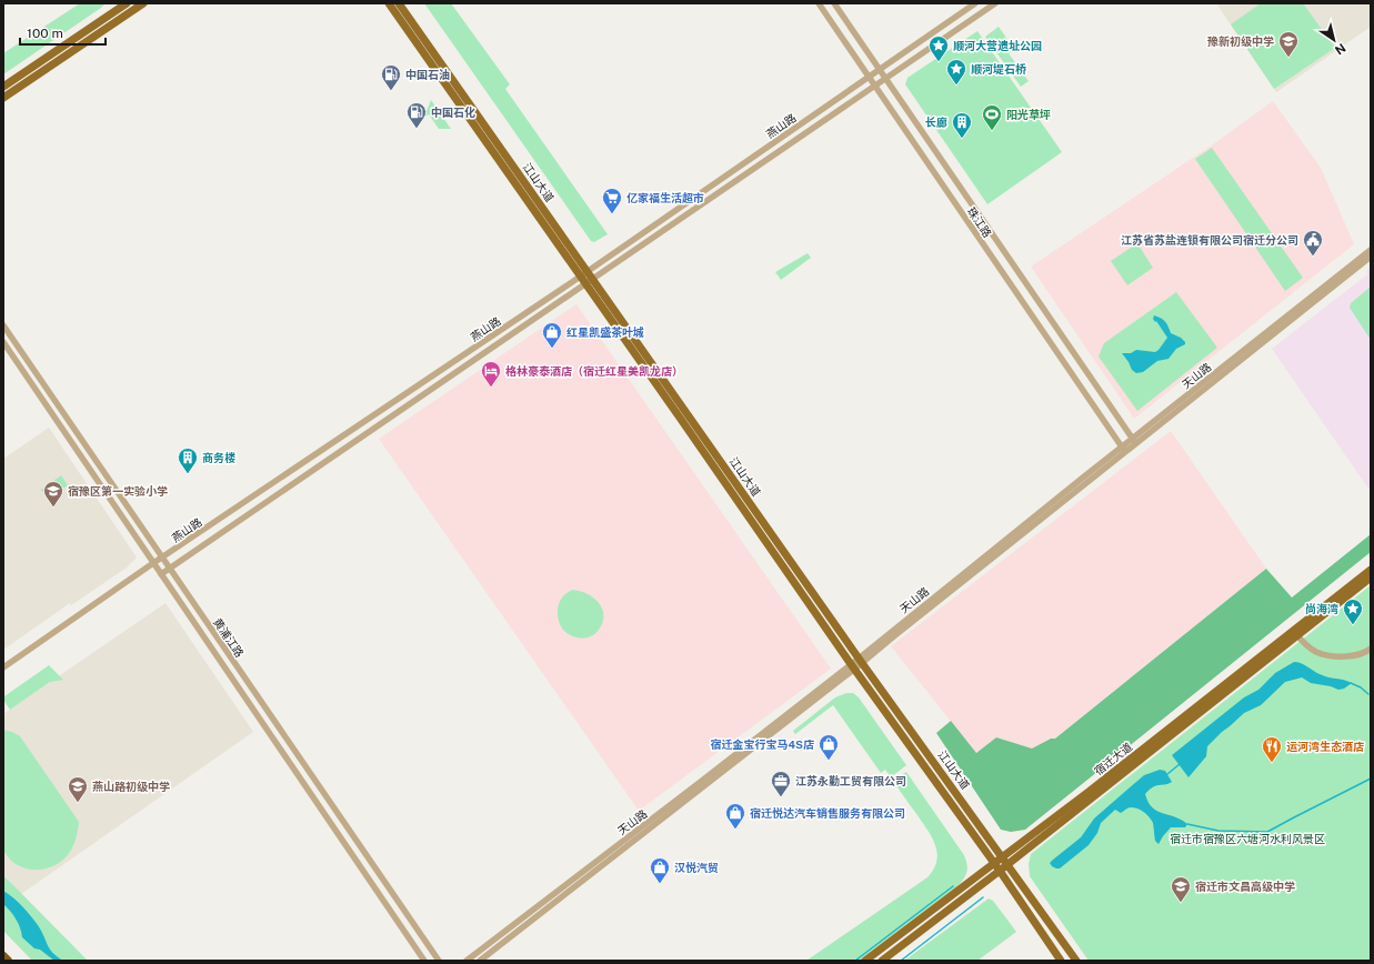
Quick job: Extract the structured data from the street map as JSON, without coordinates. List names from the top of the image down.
{
  "streets": {
    "main road": ["江山大道", "宿迁大道"],
    "street": [
      "燕山路",
      "珠江路",
      "天山路",
      "黄浦江路"
    ]
  },
  "crossings": [
    ["燕山路", "江山大道"],
    ["燕山路", "珠江路"],
    ["燕山路", "黄浦江路"],
    ["江山大道", "天山路"],
    ["江山大道", "宿迁大道"],
    ["珠江路", "天山路"]
  ],
  "parks": ["宿迁市宿豫区六塘河水利风景区"],
  "places": {
    "school or university": [
      "豫新初级中学",
      "宿豫区第一实验小学",
      "燕山路初级中学",
      "宿迁市文昌高级中学"
    ],
    "place": ["顺河大营遗址公园", "顺河堤石桥", "尚海湾"],
    "fuel station": ["中国石油", "中国石化"],
    "sports": ["阳光草坪"],
    "building": ["长廊", "商务楼"],
    "supermarket": ["亿家福生活超市"],
    "public building": ["江苏省苏盐连锁有限公司宿迁分公司"],
    "shop": [
      "红星凯盛茶叶城",
      "宿迁金宝行宝马4S店",
      "宿迁悦达汽车销售服务有限公司",
      "汉悦汽贸"
    ],
    "hotel": ["格林豪泰酒店（宿迁红星美凯龙店）"],
    "restaurant": ["运河湾生态酒店"],
    "office": ["江苏永勤工贸有限公司"]
  },
  "scale_bar": "100 m",
  "north": "bottom right"
}
